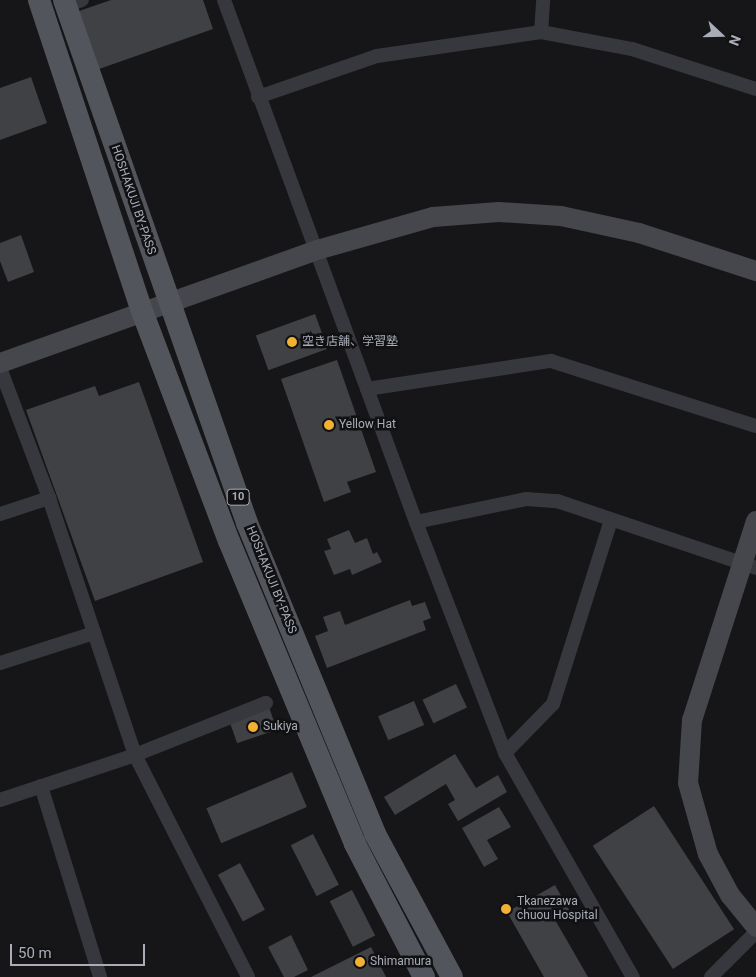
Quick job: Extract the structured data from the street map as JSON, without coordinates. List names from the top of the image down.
{
  "streets": {
    "main road": ["HOSHAKUJI BY-PASS", "10"]
  },
  "places": [
    "空き店舗、学習塾",
    "Yellow Hat",
    "Sukiya",
    "Tkanezawa chuou Hospital",
    "Shimamura"
  ],
  "scale_bar": "50 m",
  "north": "right"
}
